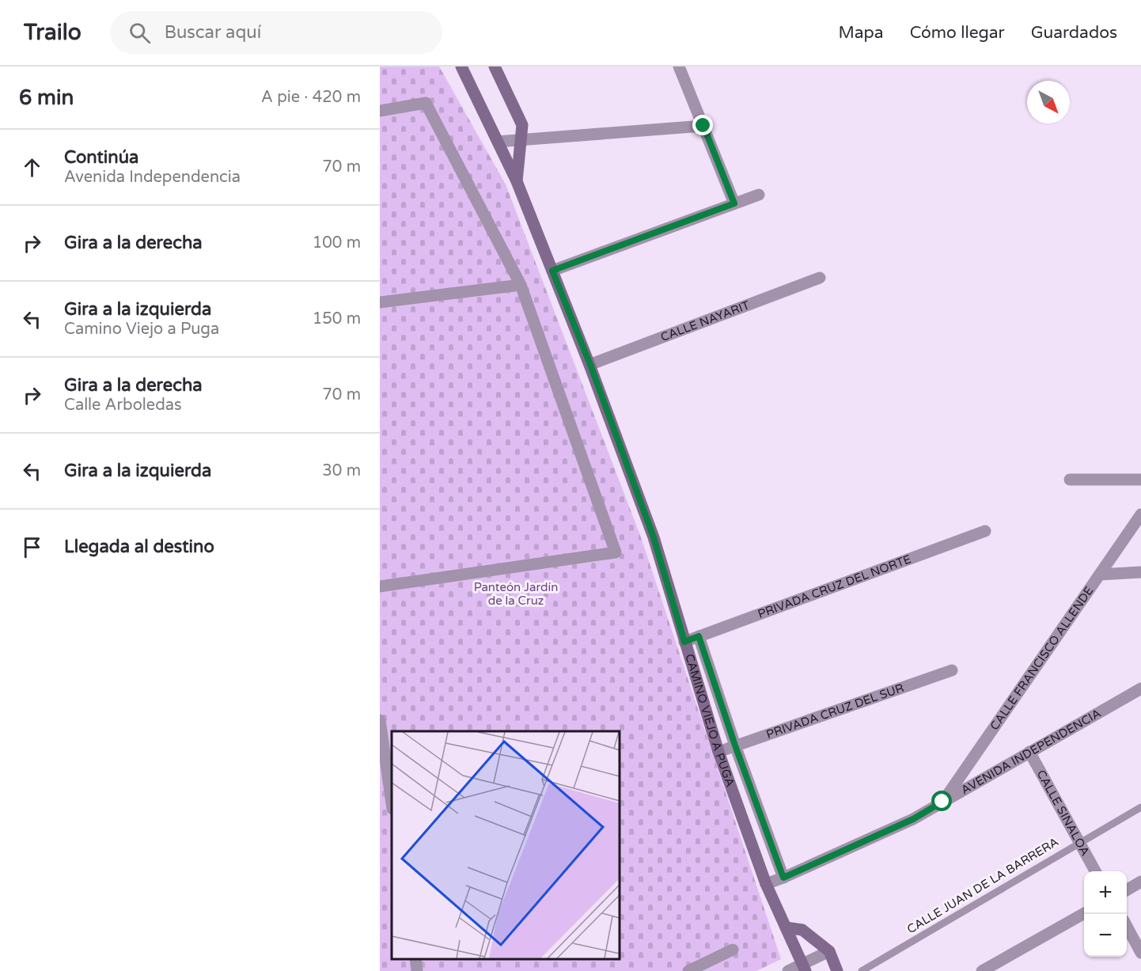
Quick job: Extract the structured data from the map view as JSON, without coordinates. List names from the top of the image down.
{
  "streets": {
    "street": [
      "CALLE NAYARIT",
      "PRIVADA CRUZ DEL NORTE",
      "CALLE FRANCISCO ALLENDE",
      "PRIVADA CRUZ DEL SUR",
      "CAMINO VIEJO A PUGA",
      "AVENIDA INDEPENDENCIA",
      "CALLE SINALOA"
    ],
    "lane": ["CALLE JUAN DE LA BARRERA"]
  },
  "crossings": [
    ["CALLE NAYARIT", "CAMINO VIEJO A PUGA"],
    ["PRIVADA CRUZ DEL NORTE", "CAMINO VIEJO A PUGA"],
    ["CALLE FRANCISCO ALLENDE", "AVENIDA INDEPENDENCIA"],
    ["PRIVADA CRUZ DEL SUR", "CAMINO VIEJO A PUGA"],
    ["CAMINO VIEJO A PUGA", "AVENIDA INDEPENDENCIA"],
    ["AVENIDA INDEPENDENCIA", "CALLE SINALOA"],
    ["CALLE SINALOA", "CALLE JUAN DE LA BARRERA"]
  ],
  "parks": ["Panteón Jardín de la Cruz"],
  "north": "bottom right",
  "page": {
    "header": "Trailo",
    "search": "Buscar aquí",
    "nav": ["Mapa", "Cómo llegar", "Guardados"],
    "heading": ["6 min", "A pie · 420 m"],
    "list": [
      ["Continúa", "Avenida Independencia", "70 m"],
      ["Gira a la derecha", "100 m"],
      ["Gira a la izquierda", "Camino Viejo a Puga", "150 m"],
      ["Gira a la derecha", "Calle Arboledas", "70 m"],
      ["Gira a la izquierda", "30 m"],
      "Llegada al destino"
    ],
    "map_buttons": ["+", "−"]
  }
}
